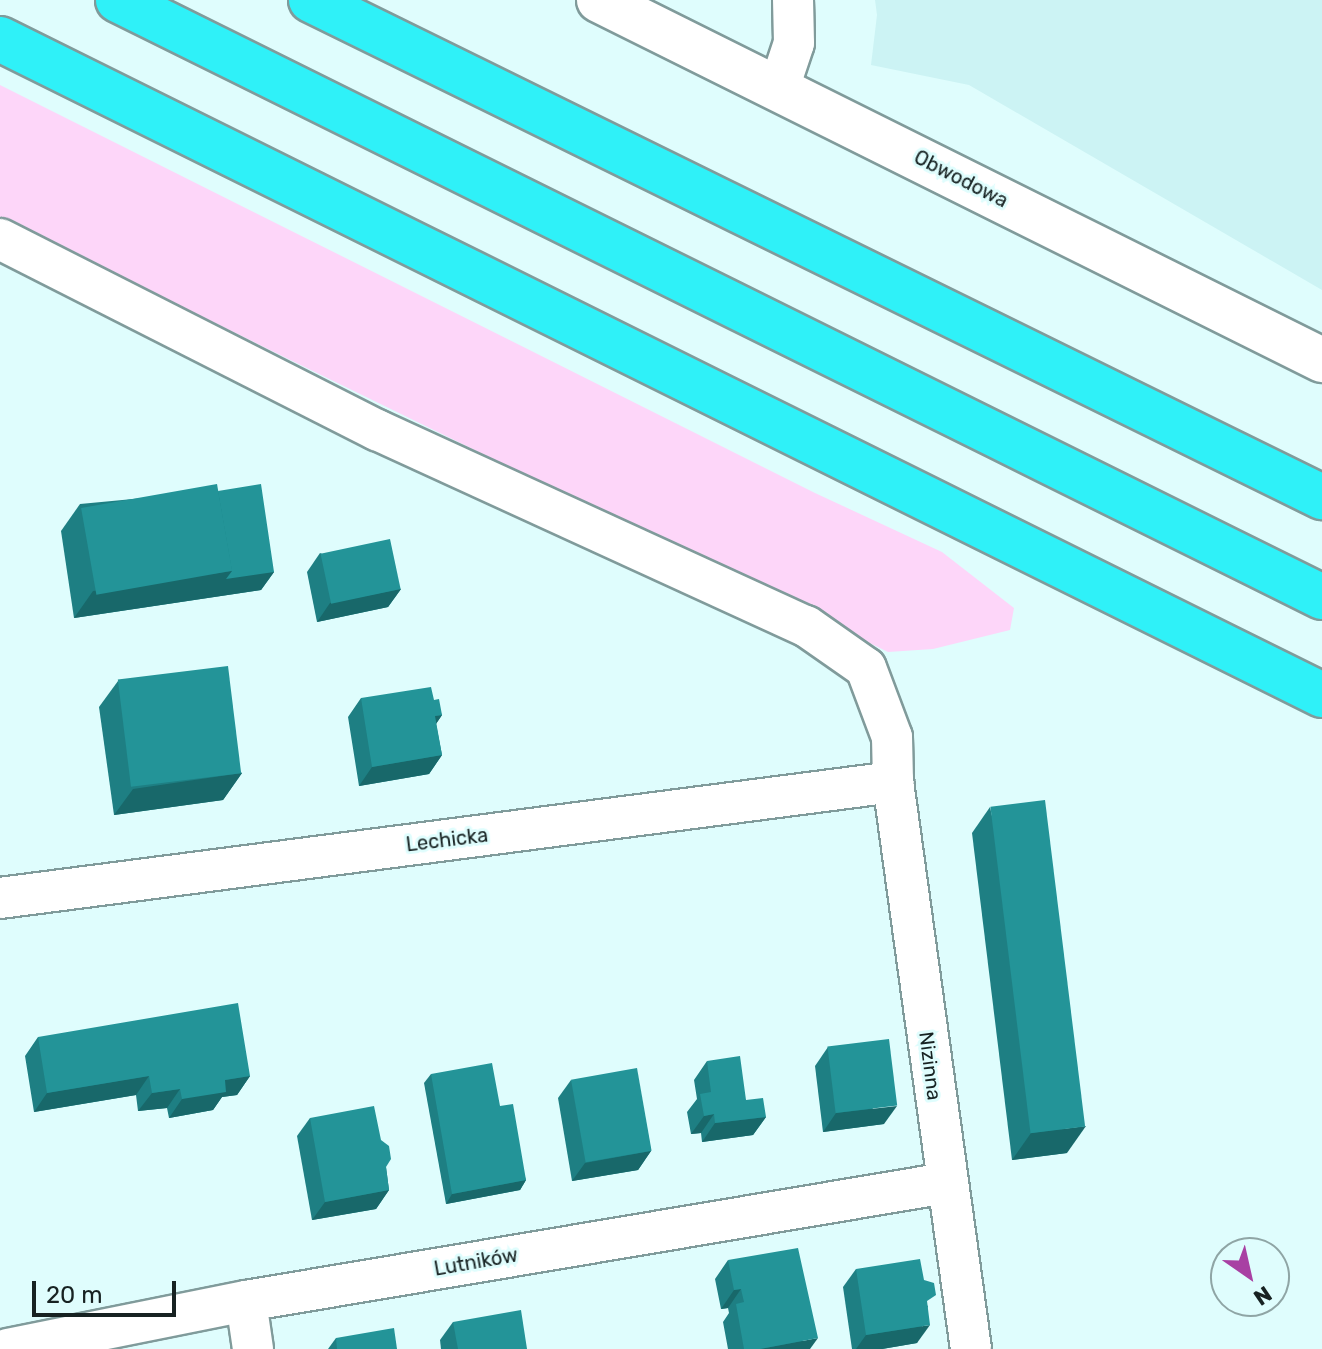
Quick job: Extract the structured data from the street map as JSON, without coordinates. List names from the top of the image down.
{
  "streets": {
    "street": [
      "Obwodowa",
      "Lechicka",
      "Nizinna",
      "Lutników"
    ]
  },
  "crossings": [
    ["Lechicka", "Nizinna"],
    ["Nizinna", "Lutników"]
  ],
  "scale_bar": "20 m",
  "north": "bottom right"
}
